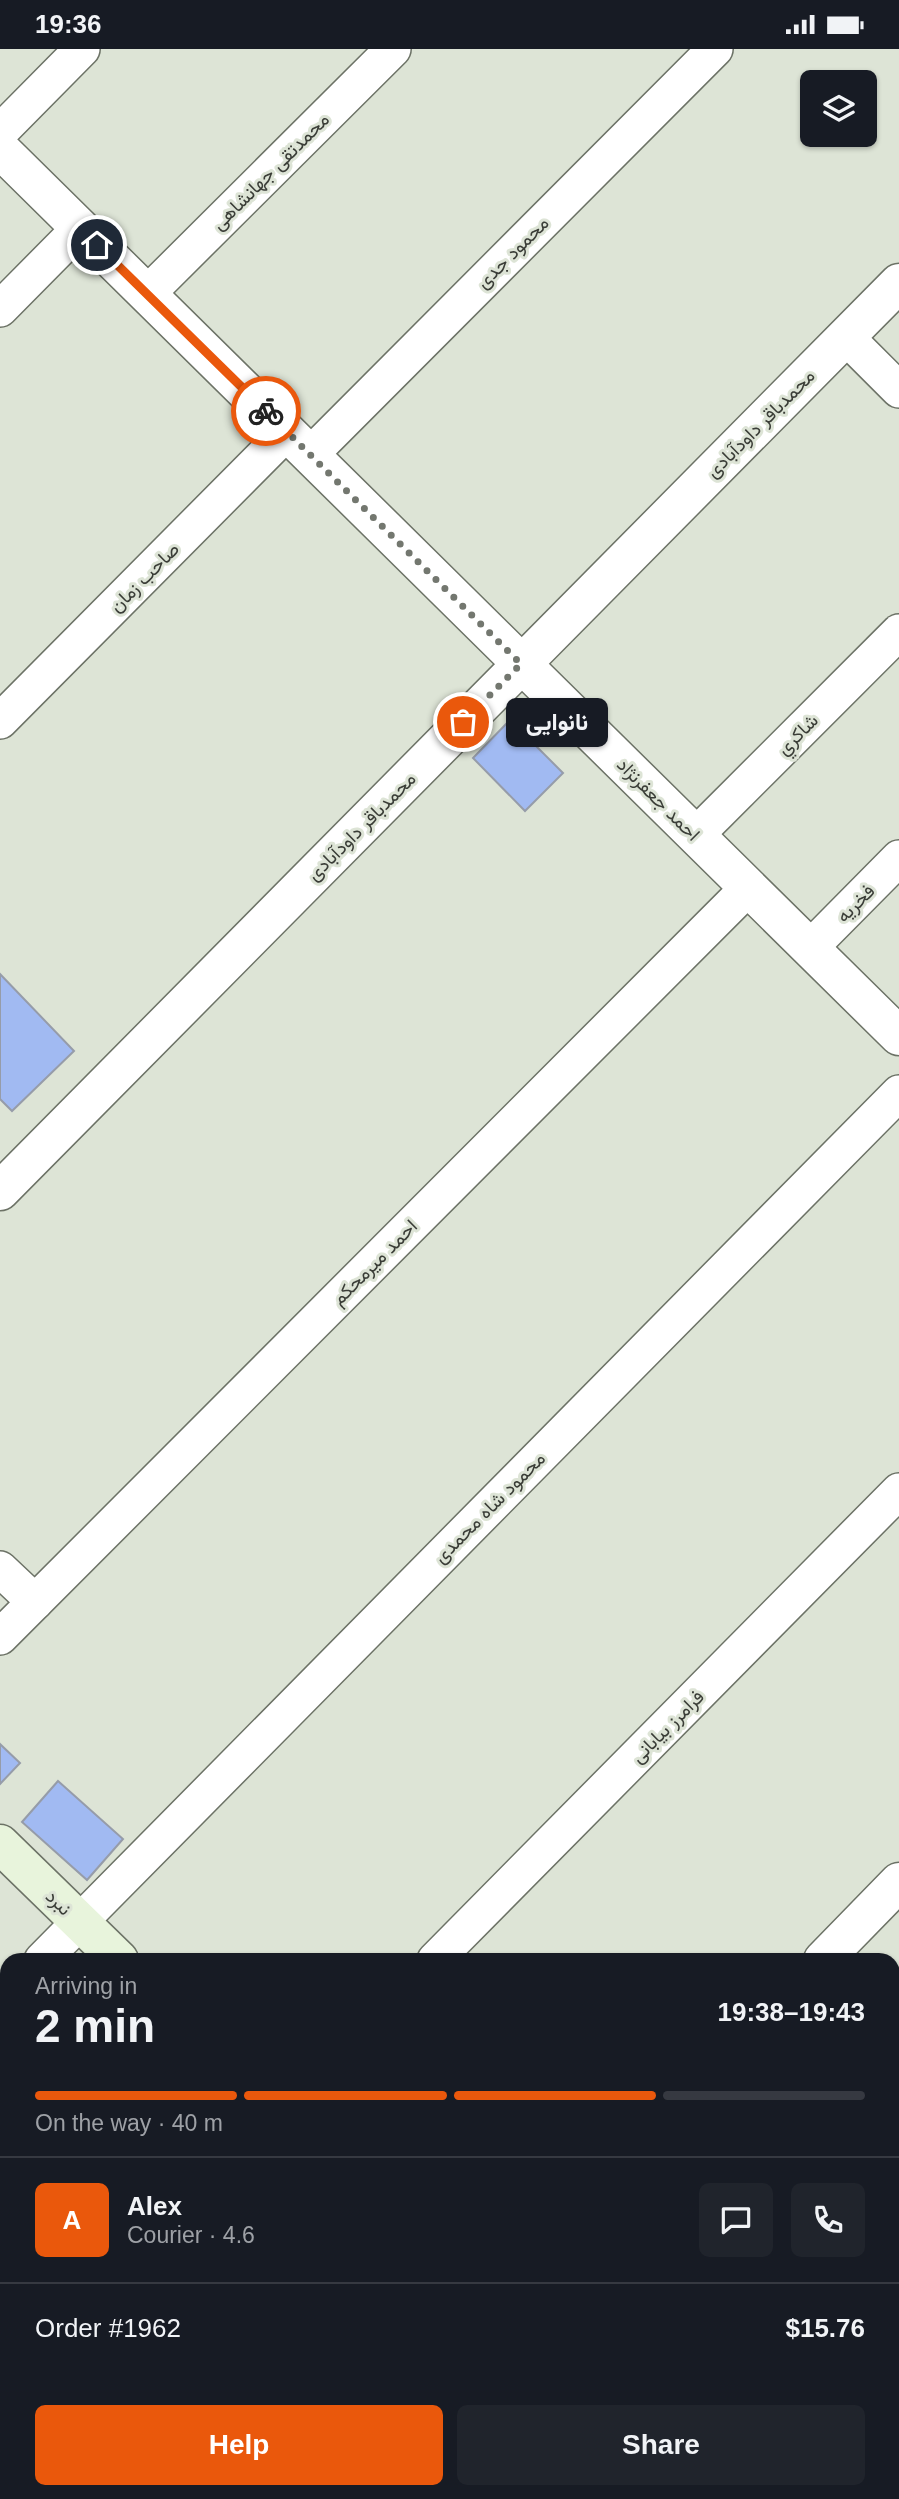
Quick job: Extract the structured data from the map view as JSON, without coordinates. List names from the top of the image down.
{
  "streets": {
    "main road": ["نبرد"],
    "street": [
      "محمدتقی جهانشاهی",
      "محمود جدی",
      "محمدباقر داودآبادی",
      "صاحب زمان",
      "شاكري",
      "احمد جعفرنژاد",
      "فخریه",
      "احمد میرمحکم",
      "محمود شاه محمدی",
      "فرامرز بیابانی"
    ]
  },
  "crossings": [
    ["محمدتقی جهانشاهی", "احمد جعفرنژاد"],
    ["محمود جدی", "صاحب زمان"],
    ["محمود جدی", "احمد جعفرنژاد"],
    ["محمدباقر داودآبادی", "احمد جعفرنژاد"],
    ["صاحب زمان", "احمد جعفرنژاد"],
    ["شاكري", "احمد جعفرنژاد"],
    ["احمد جعفرنژاد", "فخریه"],
    ["احمد جعفرنژاد", "احمد میرمحکم"],
    ["محمود شاه محمدی", "نبرد"]
  ],
  "places": ["نانوایی"],
  "page": {
    "status": "19:36",
    "bubble": "نانوایی",
    "heading": ["2 min", "Arriving in", "19:38–19:43"],
    "panel": [
      "Alex",
      "Courier · 4.6",
      "Order #1962",
      "$15.76"
    ],
    "bar": "On the way · 40 m",
    "round": "A",
    "buttons": ["Help", "Share"]
  }
}
